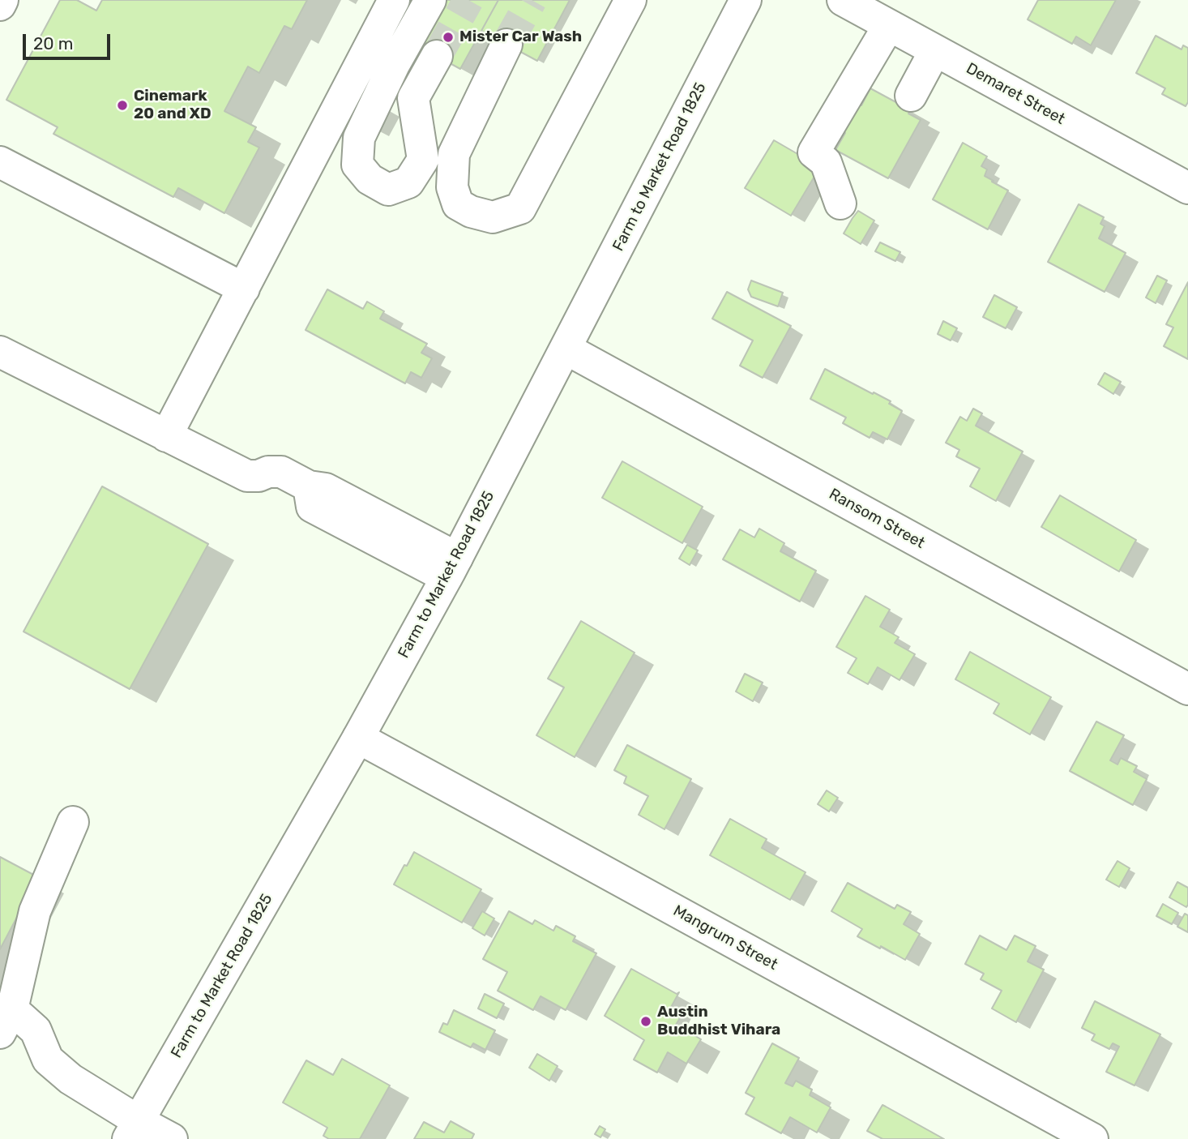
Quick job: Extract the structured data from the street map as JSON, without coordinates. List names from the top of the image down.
{
  "streets": {
    "street": [
      "Demaret Street",
      "Farm to Market Road 1825",
      "Ransom Street",
      "Mangrum Street"
    ]
  },
  "crossings": [
    ["Farm to Market Road 1825", "Ransom Street"],
    ["Farm to Market Road 1825", "Mangrum Street"]
  ],
  "places": ["Mister Car Wash", "Cinemark 20 and XD", "Austin Buddhist Vihara"],
  "scale_bar": "20 m"
}
